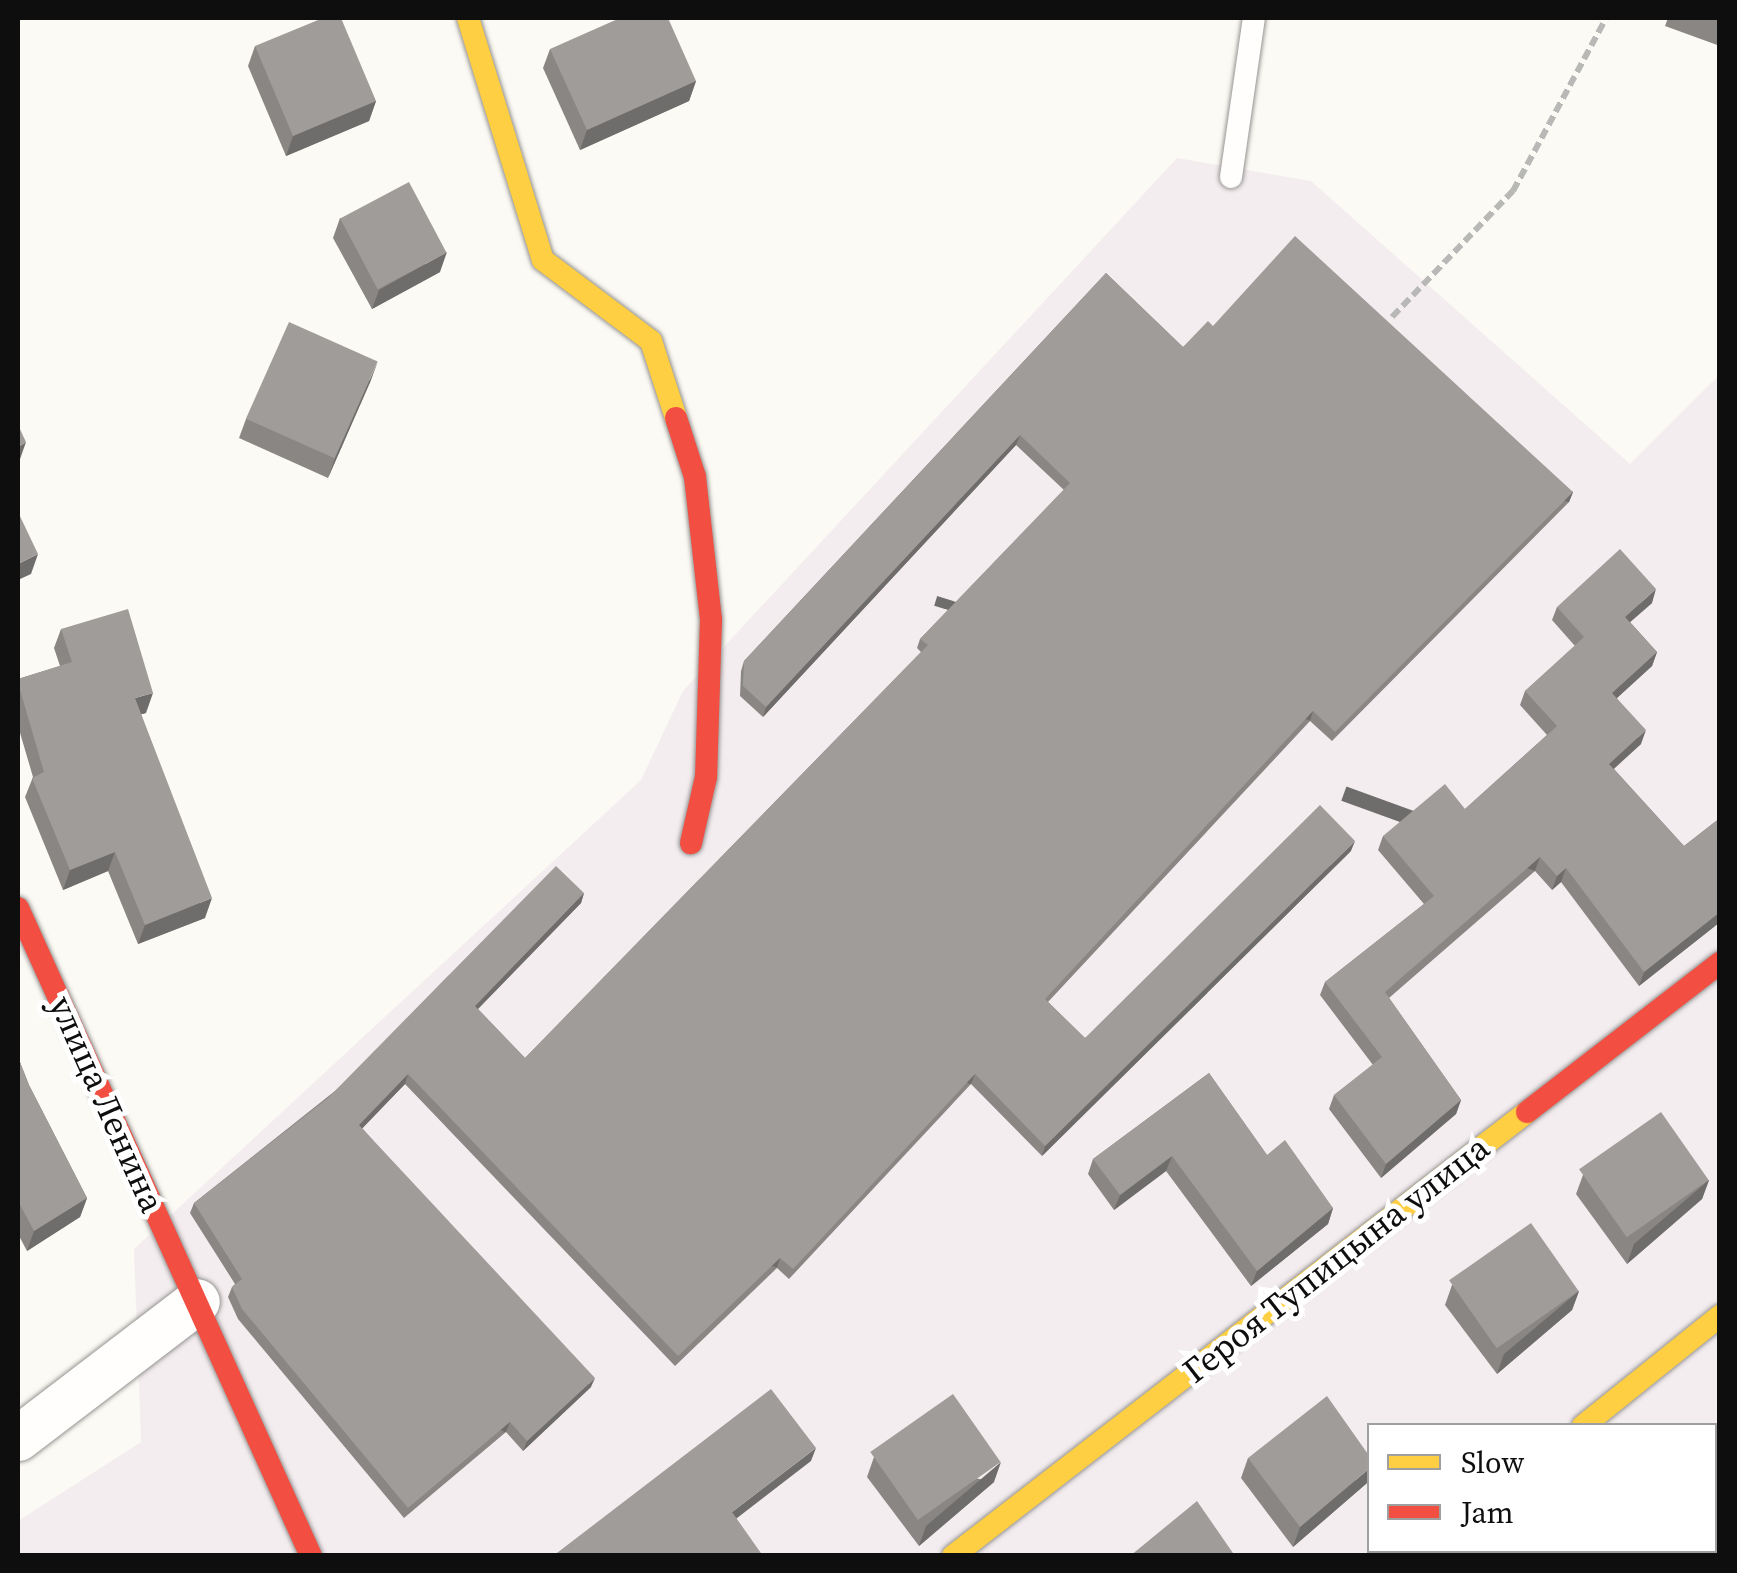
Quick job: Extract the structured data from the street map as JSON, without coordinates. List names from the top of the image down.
{
  "streets": {
    "street": ["улица Ленина", "Героя Тупицына улица"]
  },
  "legend": ["Slow", "Jam"]
}
